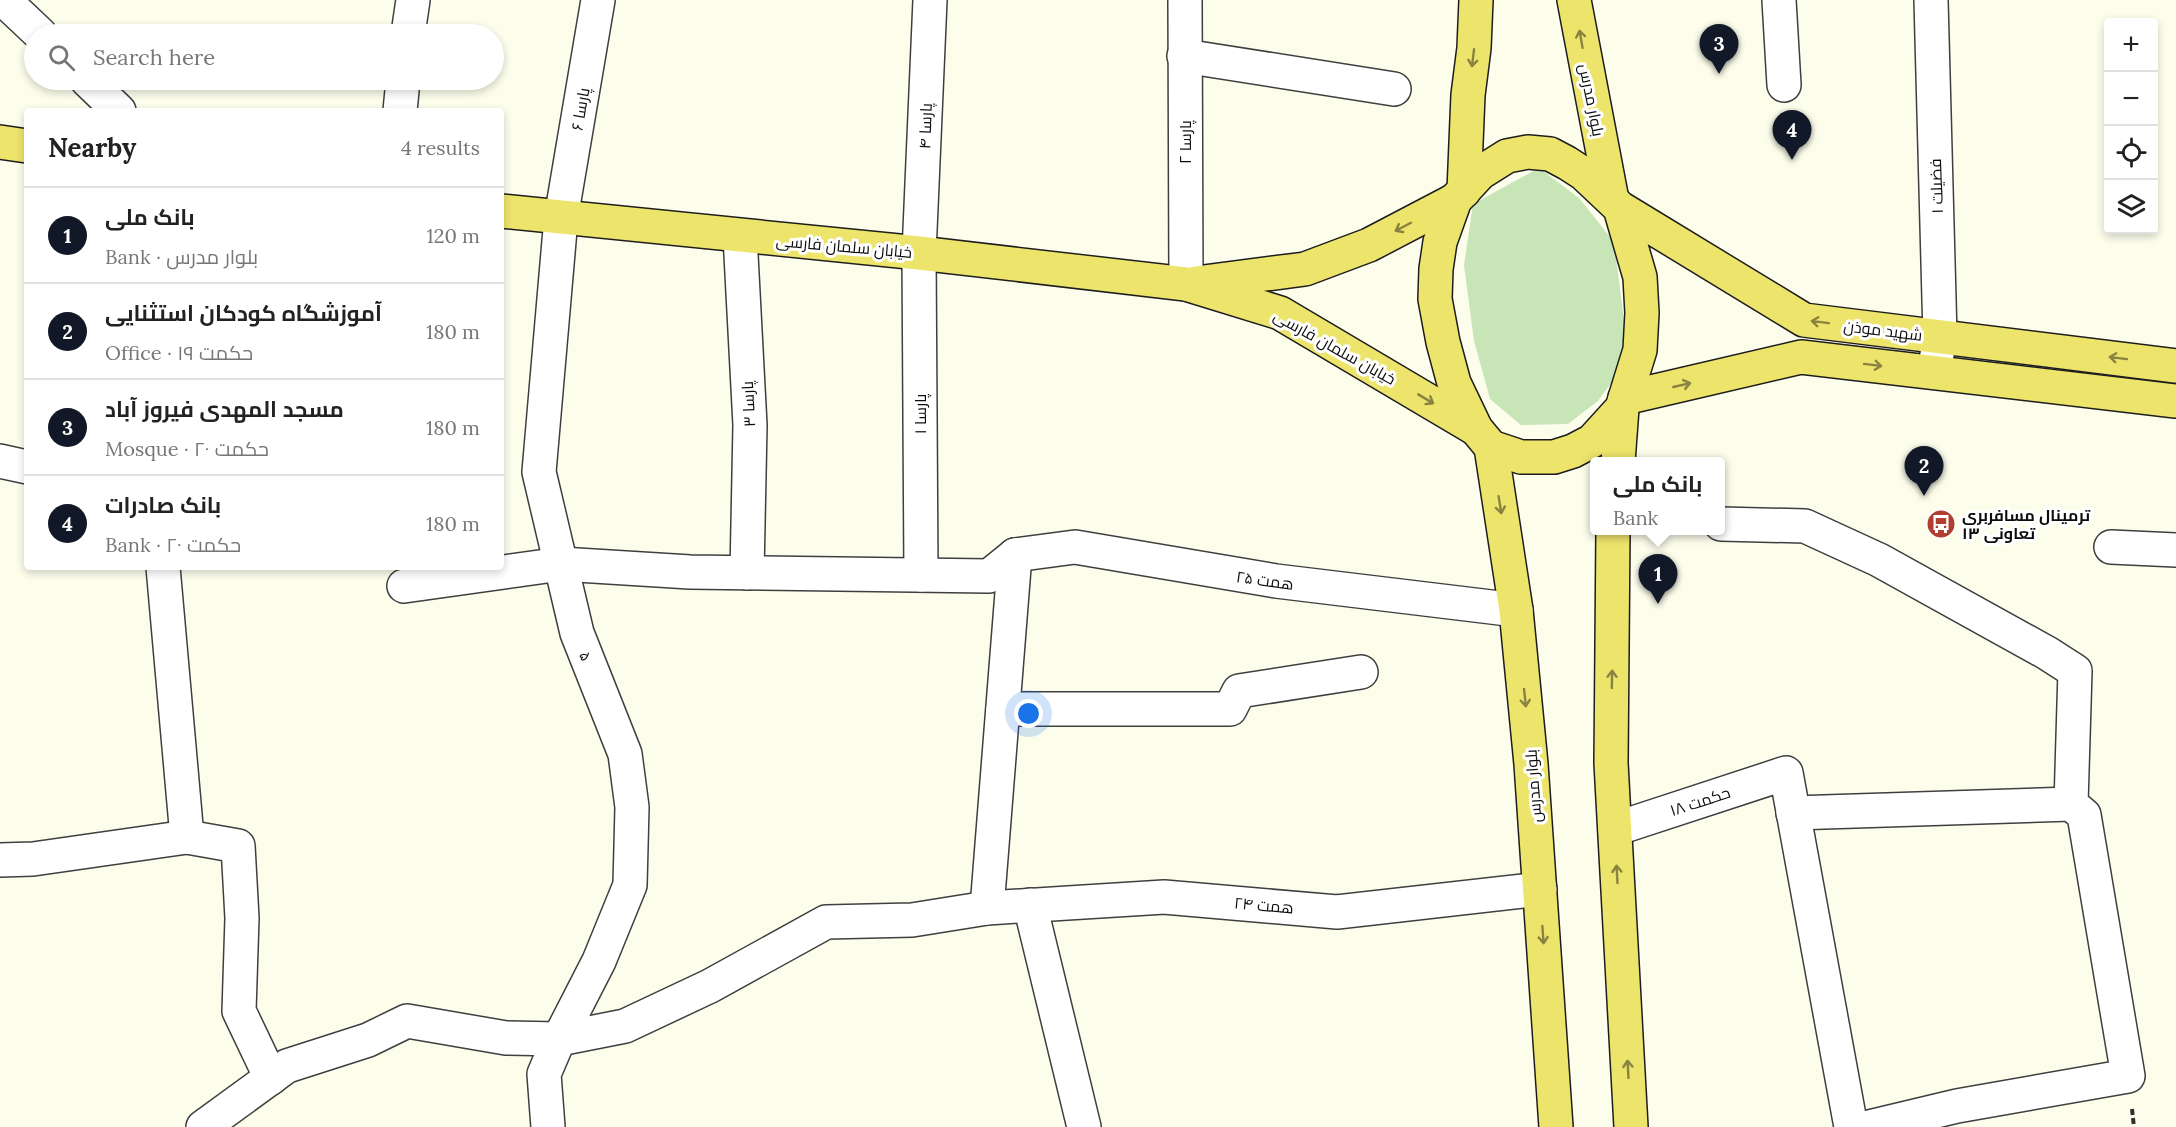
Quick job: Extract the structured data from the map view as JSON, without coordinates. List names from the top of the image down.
{
  "streets": {
    "main road": ["بلوار مدرس", "خیابان سلمان فارسی", "شهید موذن"],
    "street": [
      "پارسا ۶",
      "پارسا ۴",
      "پارسا ۲",
      "فضیلت ۱",
      "پارسا ۳",
      "پارسا ۱",
      "همت ۲۵",
      "۵",
      "حکمت ۱۸",
      "همت ۲۴"
    ]
  },
  "crossings": [
    ["بلوار مدرس", "خیابان سلمان فارسی"],
    ["بلوار مدرس", "شهید موذن"],
    ["بلوار مدرس", "همت ۲۵"],
    ["بلوار مدرس", "همت ۲۴"],
    ["پارسا ۶", "خیابان سلمان فارسی"],
    ["پارسا ۶", "۵"],
    ["پارسا ۴", "خیابان سلمان فارسی"],
    ["پارسا ۴", "پارسا ۱"],
    ["پارسا ۲", "خیابان سلمان فارسی"],
    ["فضیلت ۱", "شهید موذن"],
    ["خیابان سلمان فارسی", "شهید موذن"],
    ["خیابان سلمان فارسی", "پارسا ۳"],
    ["خیابان سلمان فارسی", "پارسا ۱"],
    ["خیابان سلمان فارسی", "۵"],
    ["۵", "همت ۲۴"]
  ],
  "places": {
    "bus stop": ["ترمینال مسافربری تعاونی ۱۳"]
  },
  "page": {
    "map_buttons": ["+", "−"],
    "pins": [
      "3",
      "4",
      "2",
      "1"
    ],
    "search": "Search here",
    "heading": ["Nearby", "4 results"],
    "list": [
      {
        "mark": "1",
        "name": "بانک ملی",
        "note": "Bank · بلوار مدرس",
        "value": "120 m"
      },
      {
        "mark": "2",
        "name": "آموزشگاه کودکان استثنایی",
        "note": "Office · حکمت ۱۹",
        "value": "180 m"
      },
      {
        "mark": "3",
        "name": "مسجد المهدی فیروز آباد",
        "note": "Mosque · حکمت ۲۰",
        "value": "180 m"
      },
      {
        "mark": "4",
        "name": "بانک صادرات",
        "note": "Bank · حکمت ۲۰",
        "value": "180 m"
      }
    ],
    "popup": ["بانک ملی", "Bank"]
  }
}
